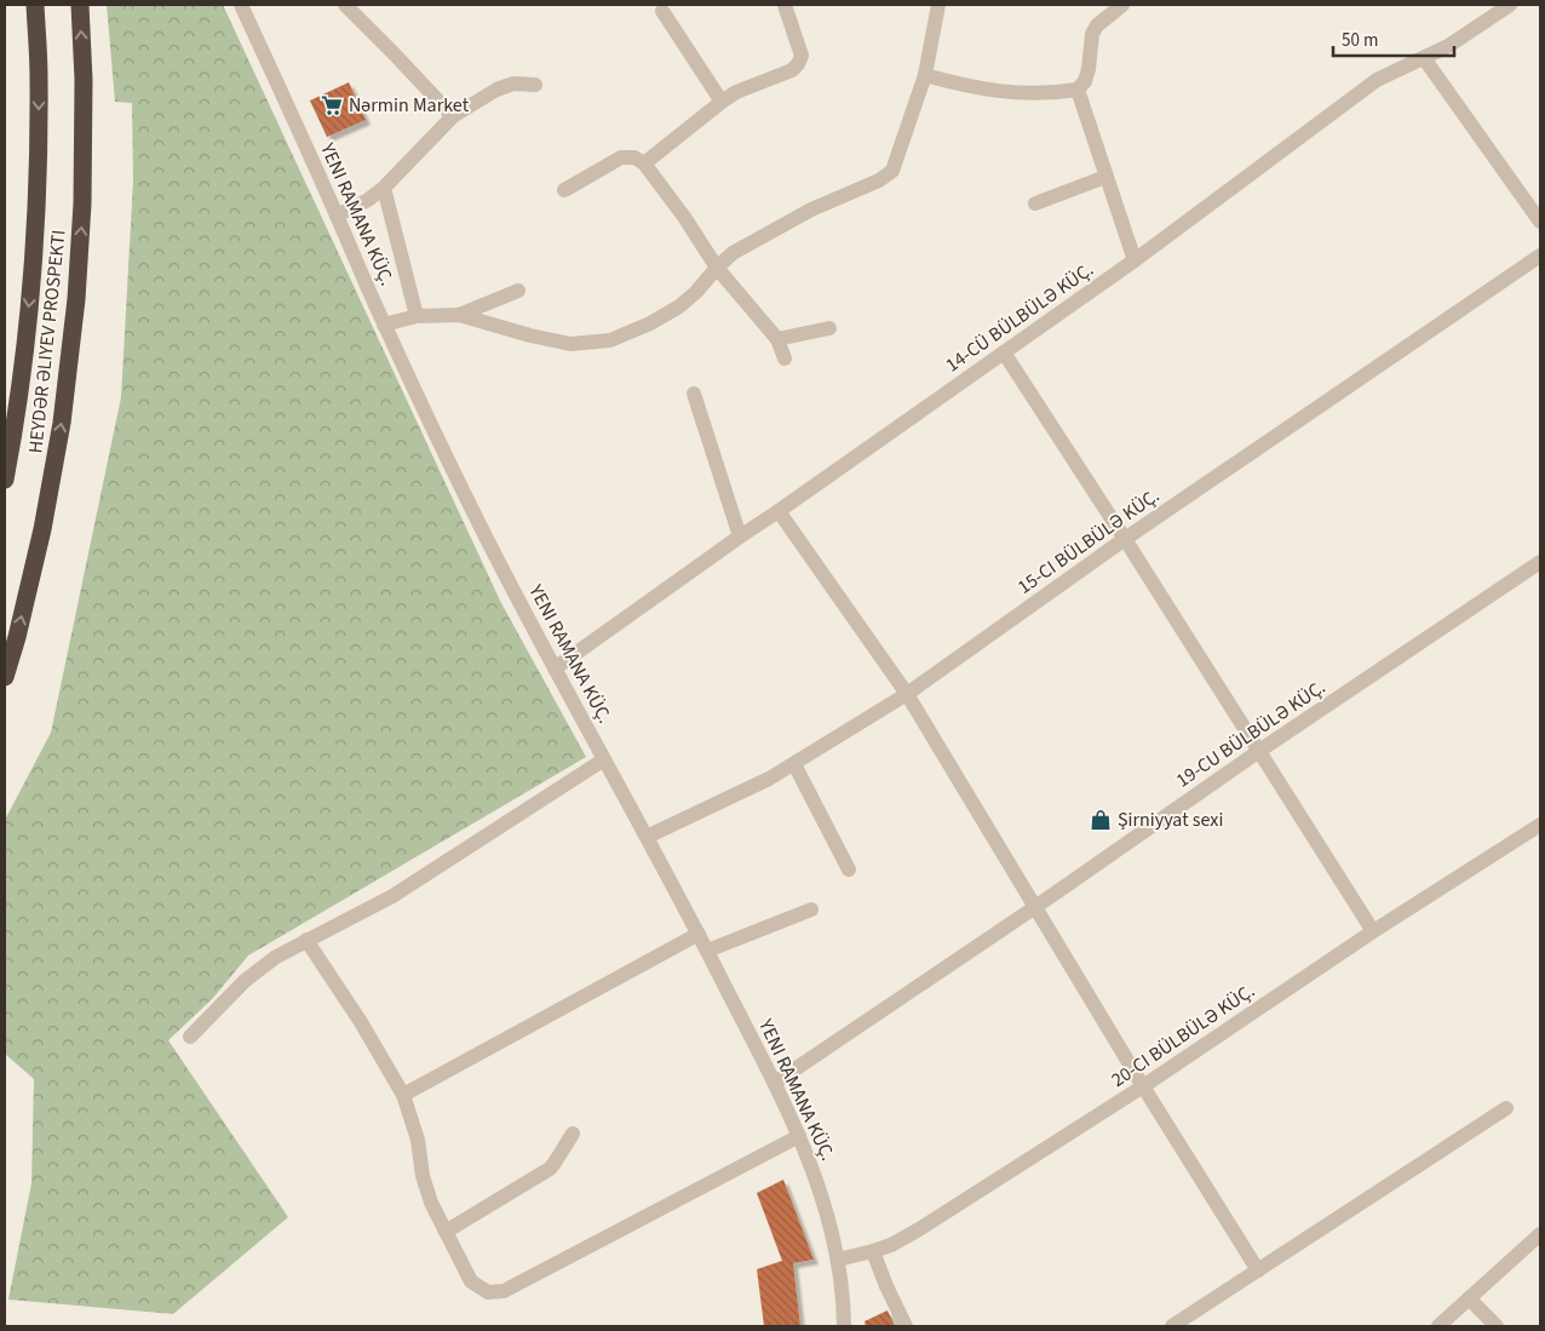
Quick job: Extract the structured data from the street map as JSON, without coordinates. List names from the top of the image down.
{
  "streets": {
    "highway": ["HEYDƏR ƏLIYEV PROSPEKTI"],
    "street": [
      "YENI RAMANA KÜÇ.",
      "14-CÜ BÜLBÜLƏ KÜÇ.",
      "15-CI BÜLBÜLƏ KÜÇ.",
      "19-CU BÜLBÜLƏ KÜÇ.",
      "20-CI BÜLBÜLƏ KÜÇ."
    ]
  },
  "crossings": [
    ["YENI RAMANA KÜÇ.", "14-CÜ BÜLBÜLƏ KÜÇ."],
    ["YENI RAMANA KÜÇ.", "15-CI BÜLBÜLƏ KÜÇ."],
    ["YENI RAMANA KÜÇ.", "19-CU BÜLBÜLƏ KÜÇ."],
    ["YENI RAMANA KÜÇ.", "20-CI BÜLBÜLƏ KÜÇ."]
  ],
  "places": {
    "supermarket": ["Nərmin Market"],
    "shop": ["Şirniyyat sexi"]
  },
  "scale_bar": "50 m"
}
